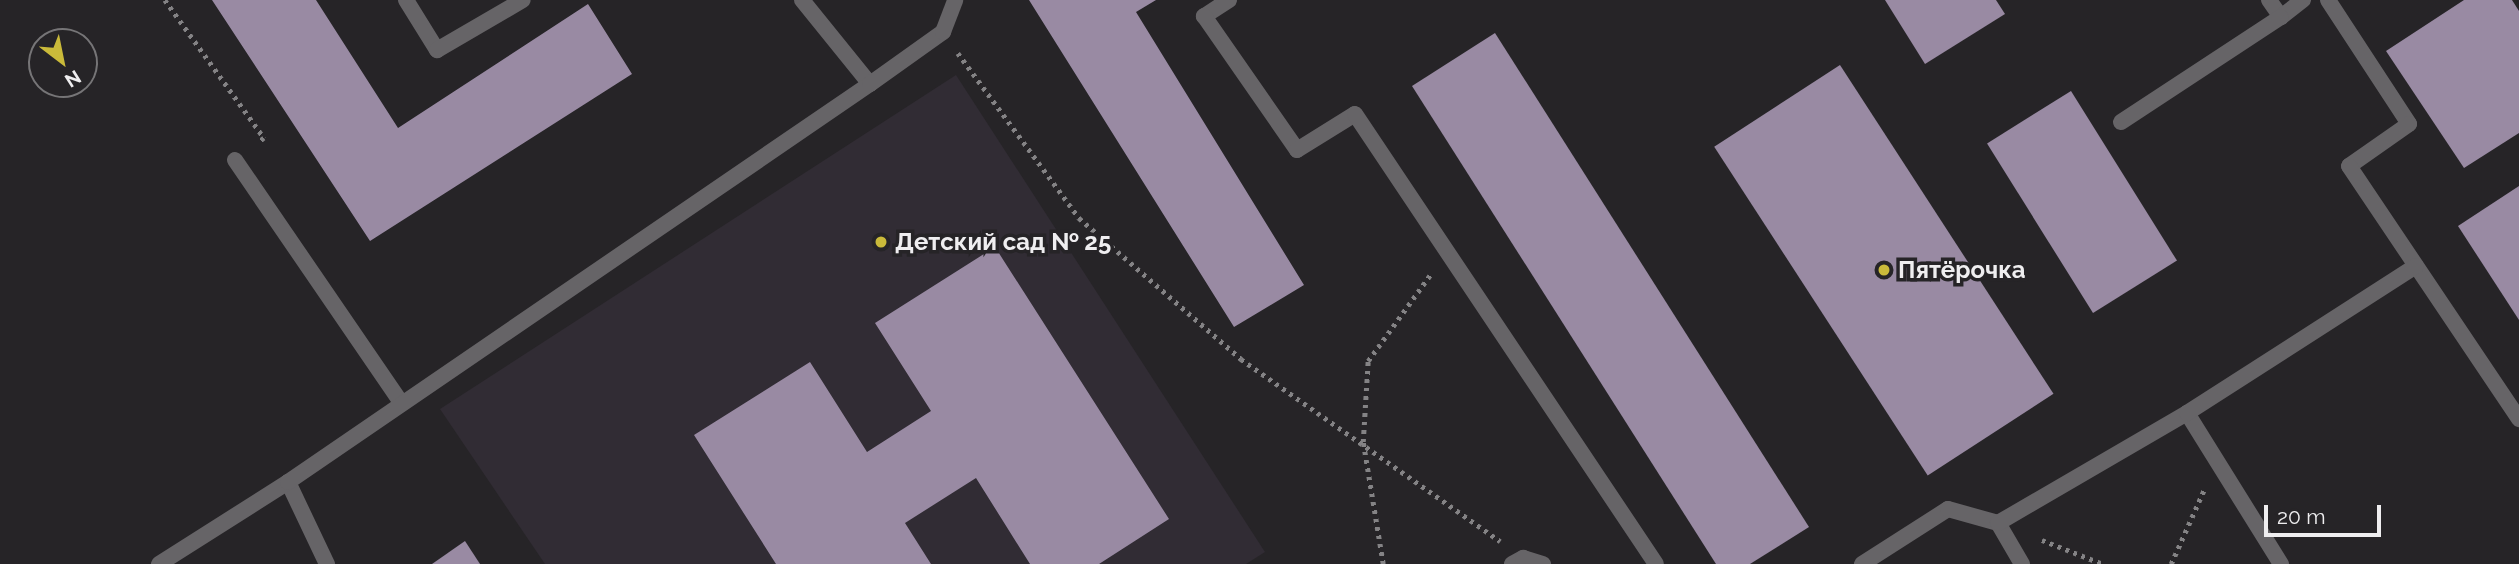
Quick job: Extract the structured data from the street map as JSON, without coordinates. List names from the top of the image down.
{
  "places": ["Детский сад № 25", "Пятёрочка"],
  "scale_bar": "20 m",
  "north": "bottom right"
}
